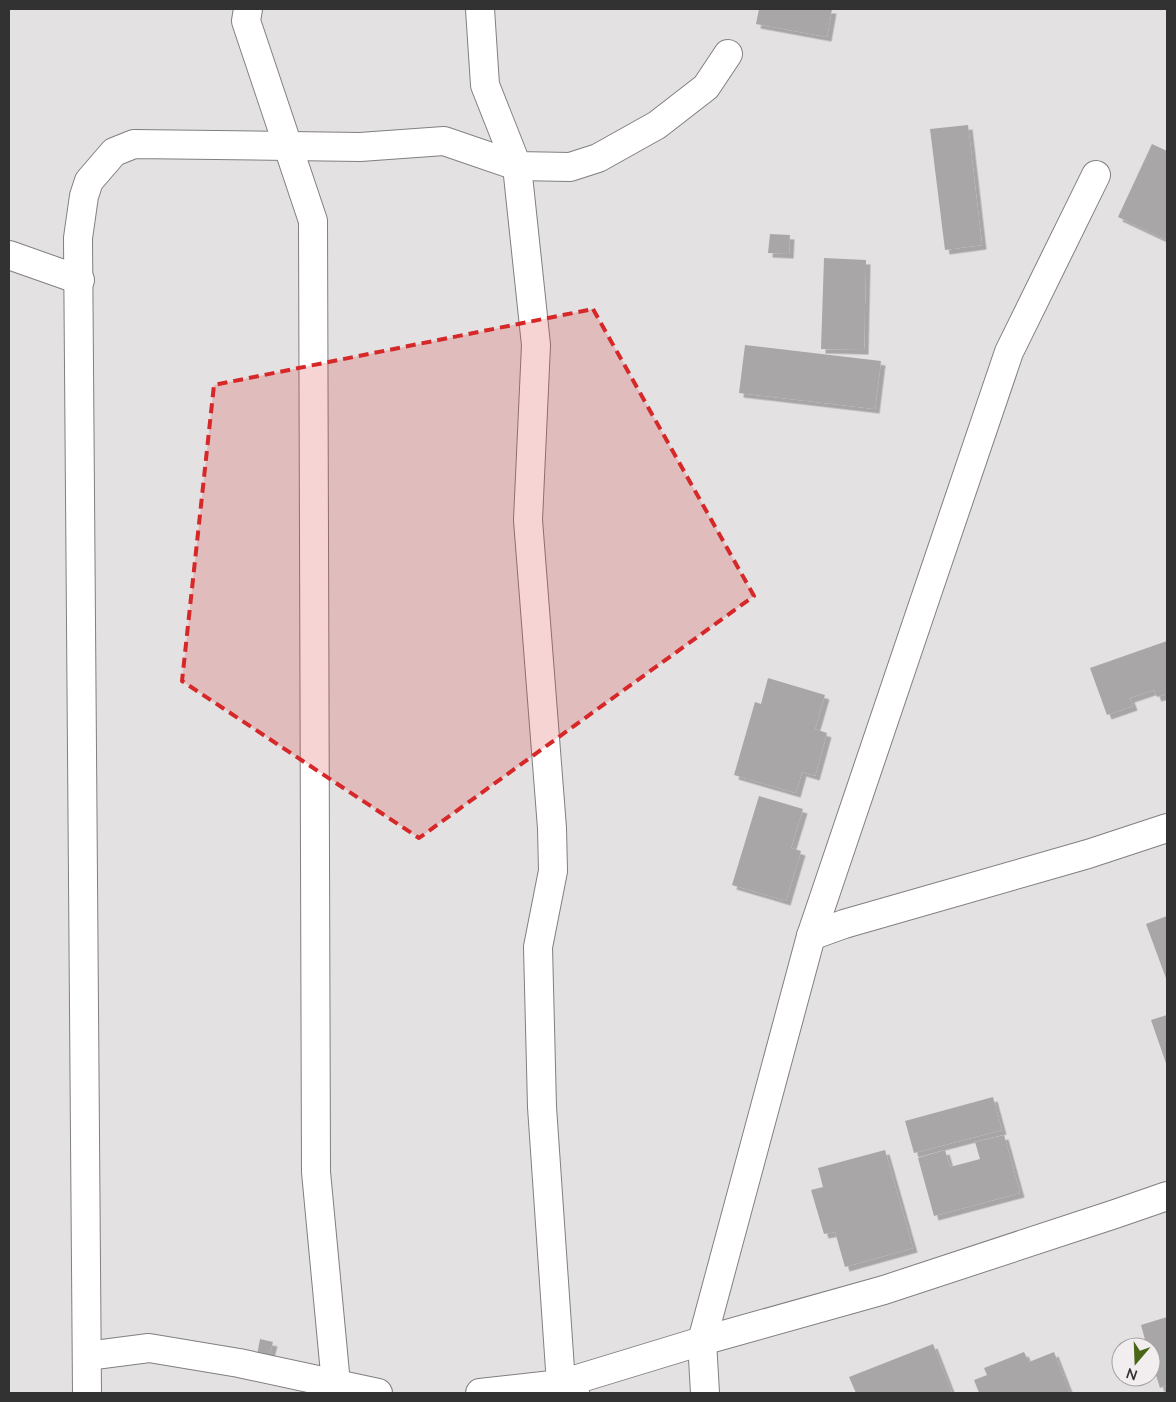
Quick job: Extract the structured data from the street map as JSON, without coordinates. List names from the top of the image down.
{
  "north": "bottom"
}
